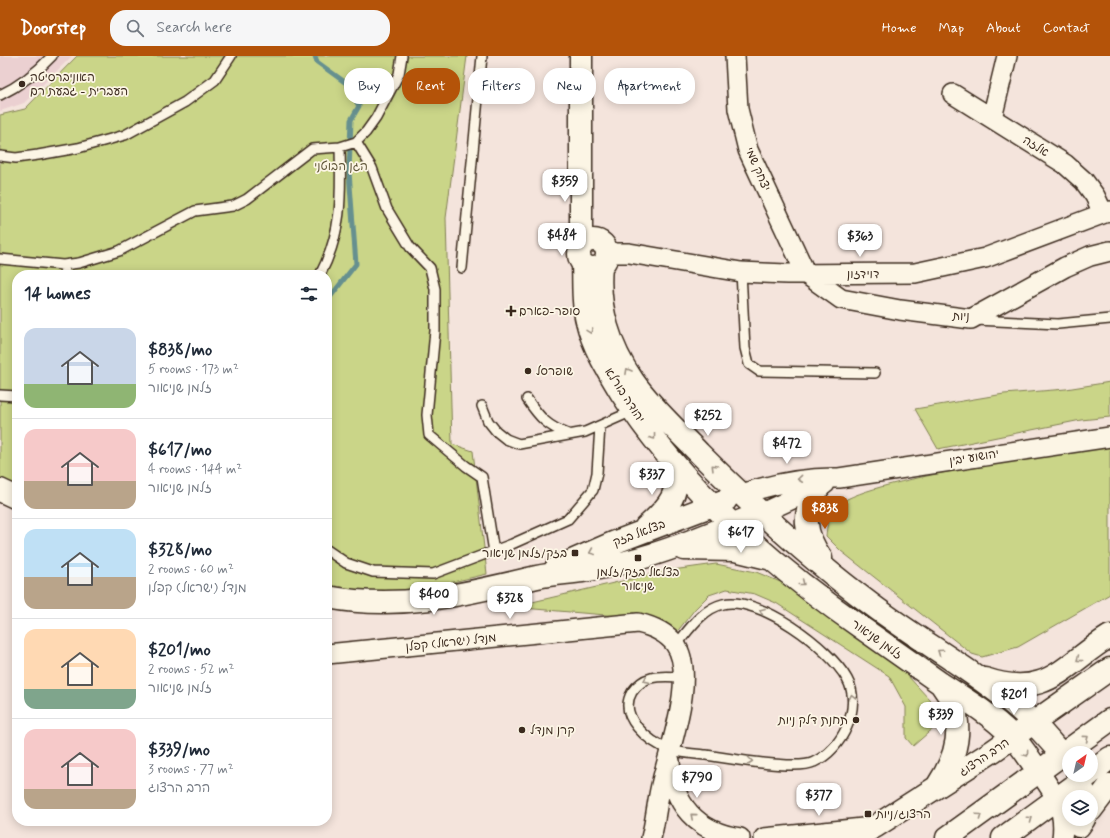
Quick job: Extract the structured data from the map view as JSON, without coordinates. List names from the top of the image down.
{
  "streets": {
    "street": [
      "אלזה",
      "יצחק שמי",
      "דוידזון",
      "ניות",
      "יהודה בורלא",
      "יהושוע יבין",
      "בצלאל בזק",
      "זלמן שניאור",
      "מנדל (ישראל) קפלן",
      "הרב הרצוג"
    ]
  },
  "crossings": [
    ["אלזה", "דוידזון"],
    ["יצחק שמי", "דוידזון"],
    ["יצחק שמי", "ניות"],
    ["דוידזון", "ניות"],
    ["דוידזון", "יהודה בורלא"],
    ["יהודה בורלא", "יהושוע יבין"],
    ["יהודה בורלא", "בצלאל בזק"],
    ["יהודה בורלא", "זלמן שניאור"],
    ["יהושוע יבין", "בצלאל בזק"],
    ["יהושוע יבין", "זלמן שניאור"],
    ["בצלאל בזק", "זלמן שניאור"],
    ["זלמן שניאור", "הרב הרצוג"]
  ],
  "parks": ["הגן הבוטני"],
  "places": {
    "other": [
      "האוניברסיטה העברית - גבעת רם",
      "שופרסל",
      "תחנת דלק ניות",
      "קרן מנדל"
    ],
    "health": ["סופר-פארם"],
    "transit": ["בזק/זלמן שניאור", "בצלאל בזק/זלמן שניאור", "הרצוג/ניות"]
  },
  "north": "top right",
  "page": {
    "header": "Doorstep",
    "search": "Search here",
    "nav": [
      "Home",
      "Map",
      "About",
      "Contact"
    ],
    "chip": [
      "Buy",
      "Rent",
      "Filters",
      "New",
      "Apartment"
    ],
    "price": [
      "$359",
      "$484",
      "$363",
      "$252",
      "$472",
      "$337",
      "$838",
      "$617",
      "$400",
      "$328",
      "$201",
      "$339",
      "$790",
      "$377"
    ],
    "heading": "14 homes",
    "list": [
      {
        "name": "$838/mo",
        "note": "5 rooms · 173 m² · זלמן שניאור"
      },
      {
        "name": "$617/mo",
        "note": "4 rooms · 144 m² · זלמן שניאור"
      },
      {
        "name": "$328/mo",
        "note": "2 rooms · 60 m² · מנדל (ישראל) קפלן"
      },
      {
        "name": "$201/mo",
        "note": "2 rooms · 52 m² · זלמן שניאור"
      },
      {
        "name": "$339/mo",
        "note": "3 rooms · 77 m² · הרב הרצוג"
      }
    ]
  }
}
